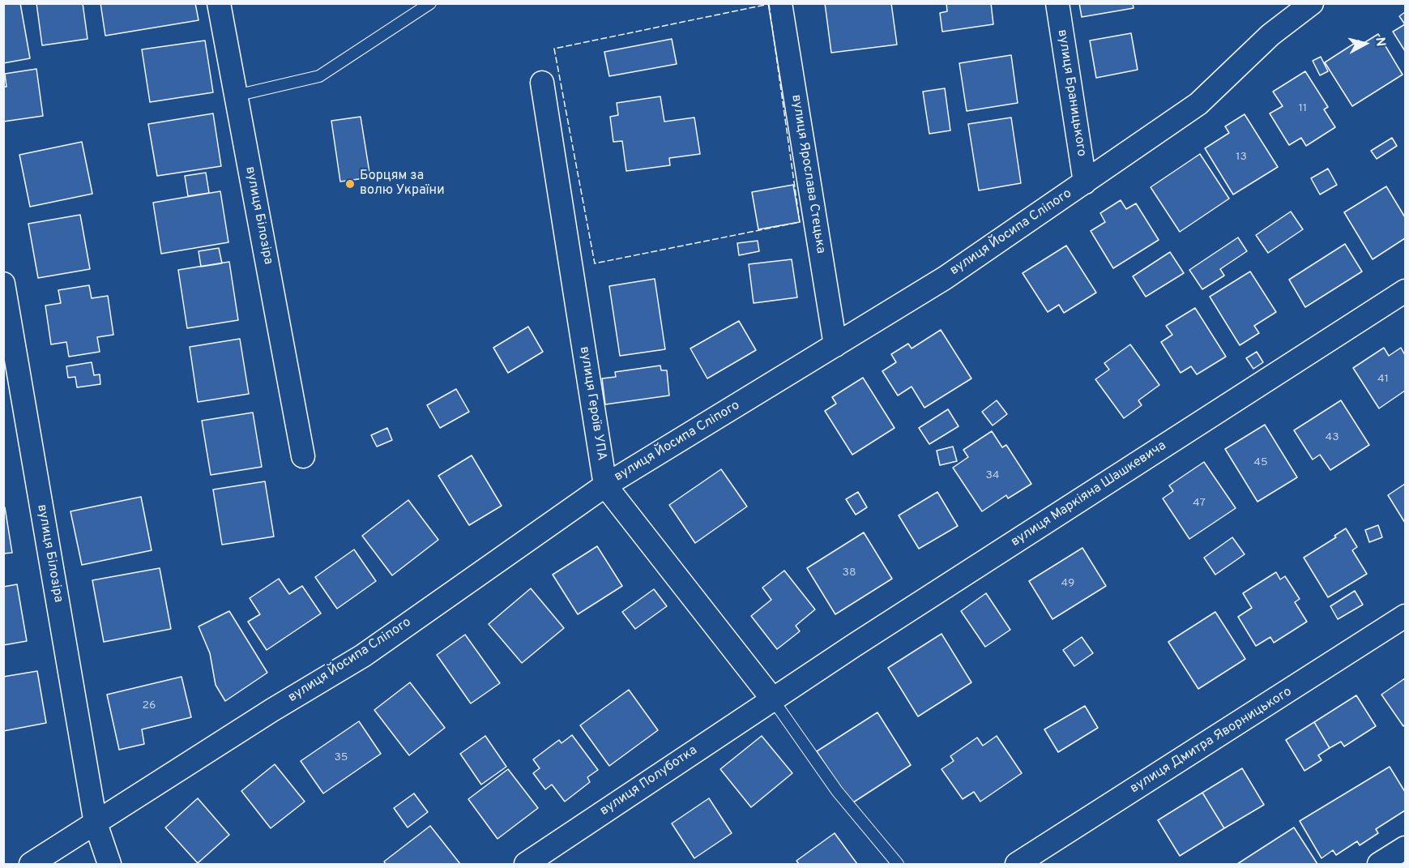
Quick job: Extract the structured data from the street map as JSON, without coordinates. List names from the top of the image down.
{
  "streets": {
    "street": [
      "вулиця Браницького",
      "вулиця Ярослава Стецька",
      "вулиця Білозіра",
      "вулиця Йосипа Сліпого",
      "вулиця Героїв УПА",
      "вулиця Маркіяна Шашкевича",
      "вулиця Дмитра Яворницького",
      "вулиця Полуботка"
    ]
  },
  "crossings": [
    ["вулиця Браницького", "вулиця Йосипа Сліпого"],
    ["вулиця Ярослава Стецька", "вулиця Йосипа Сліпого"],
    ["вулиця Білозіра", "вулиця Йосипа Сліпого"],
    ["вулиця Йосипа Сліпого", "вулиця Героїв УПА"],
    ["вулиця Героїв УПА", "вулиця Маркіяна Шашкевича"],
    ["вулиця Героїв УПА", "вулиця Полуботка"],
    ["вулиця Маркіяна Шашкевича", "вулиця Полуботка"]
  ],
  "places": ["Борцям за волю України"],
  "house_numbers": [
    "11",
    "13",
    "41",
    "43",
    "45",
    "34",
    "47",
    "38",
    "49",
    "26",
    "35"
  ],
  "north": "right"
}
